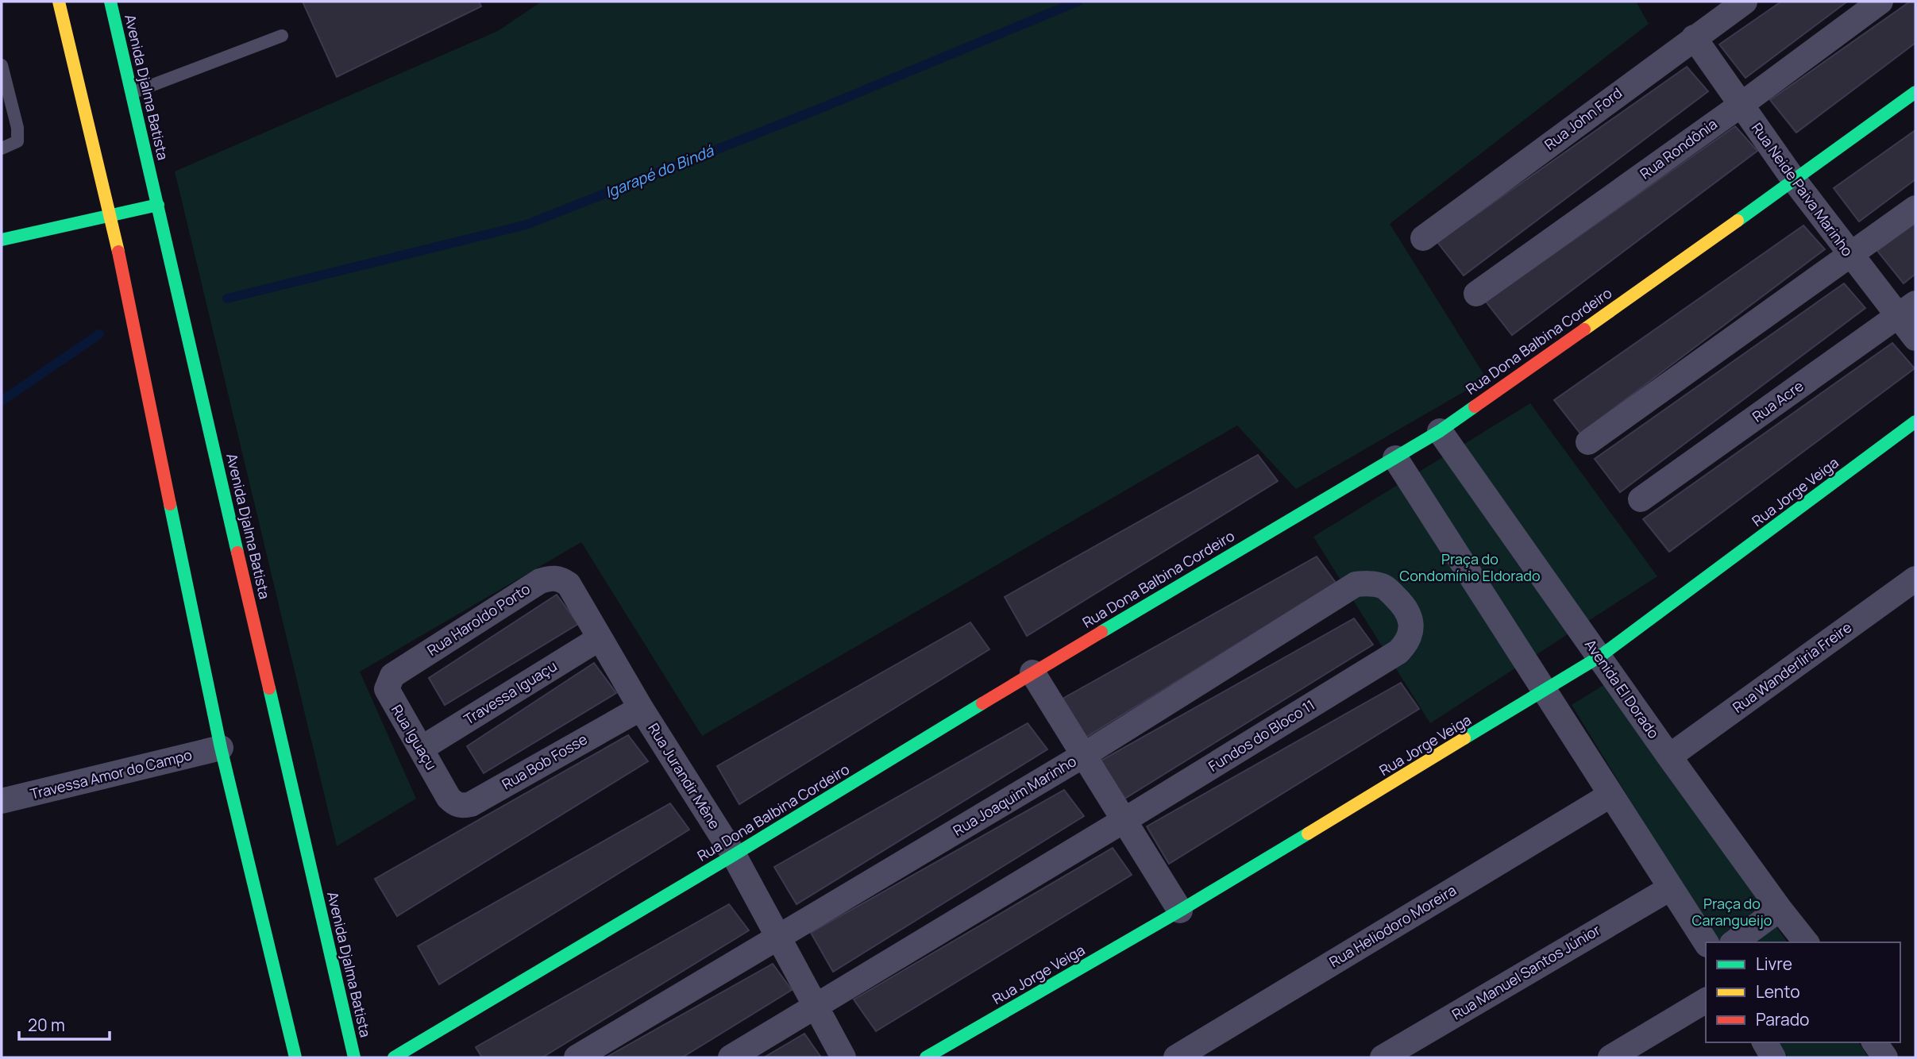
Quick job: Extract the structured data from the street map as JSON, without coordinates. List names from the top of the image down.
{
  "streets": {
    "street": [
      "Avenida Djalma Batista",
      "Rua John Ford",
      "Rua Rondônia",
      "Rua Neide Paiva Marinho",
      "Rua Dona Balbina Cordeiro",
      "Rua Acre",
      "Rua Jorge Veiga",
      "Rua Haroldo Porto",
      "Rua Wanderliria Freire",
      "Avenida El Dorado",
      "Travessa Iguaçu",
      "Fundos do Bloco 11",
      "Rua Iguaçu",
      "Rua Bob Fosse",
      "Travessa Amor do Campo",
      "Rua Jurandir Mêne",
      "Rua Joaquim Marinho",
      "Rua Heliodoro Moreira",
      "Rua Manuel Santos Júnior"
    ]
  },
  "crossings": [
    ["Rua John Ford", "Rua Neide Paiva Marinho"],
    ["Rua Rondônia", "Rua Neide Paiva Marinho"],
    ["Rua Neide Paiva Marinho", "Rua Dona Balbina Cordeiro"],
    ["Rua Neide Paiva Marinho", "Rua Acre"],
    ["Rua Dona Balbina Cordeiro", "Avenida El Dorado"],
    ["Rua Dona Balbina Cordeiro", "Rua Jurandir Mêne"],
    ["Rua Jorge Veiga", "Avenida El Dorado"],
    ["Rua Haroldo Porto", "Rua Iguaçu"],
    ["Rua Haroldo Porto", "Rua Jurandir Mêne"],
    ["Rua Wanderliria Freire", "Avenida El Dorado"],
    ["Travessa Iguaçu", "Rua Iguaçu"],
    ["Travessa Iguaçu", "Rua Jurandir Mêne"],
    ["Fundos do Bloco 11", "Rua Jurandir Mêne"],
    ["Fundos do Bloco 11", "Rua Joaquim Marinho"],
    ["Rua Iguaçu", "Rua Bob Fosse"],
    ["Rua Bob Fosse", "Rua Jurandir Mêne"],
    ["Rua Jurandir Mêne", "Rua Joaquim Marinho"]
  ],
  "water": ["Igarapé do Bindá"],
  "parks": ["Praça do Condomínio Eldorado", "Praça do Carangueijo"],
  "legend": ["Livre", "Lento", "Parado"],
  "scale_bar": "20 m"
}
